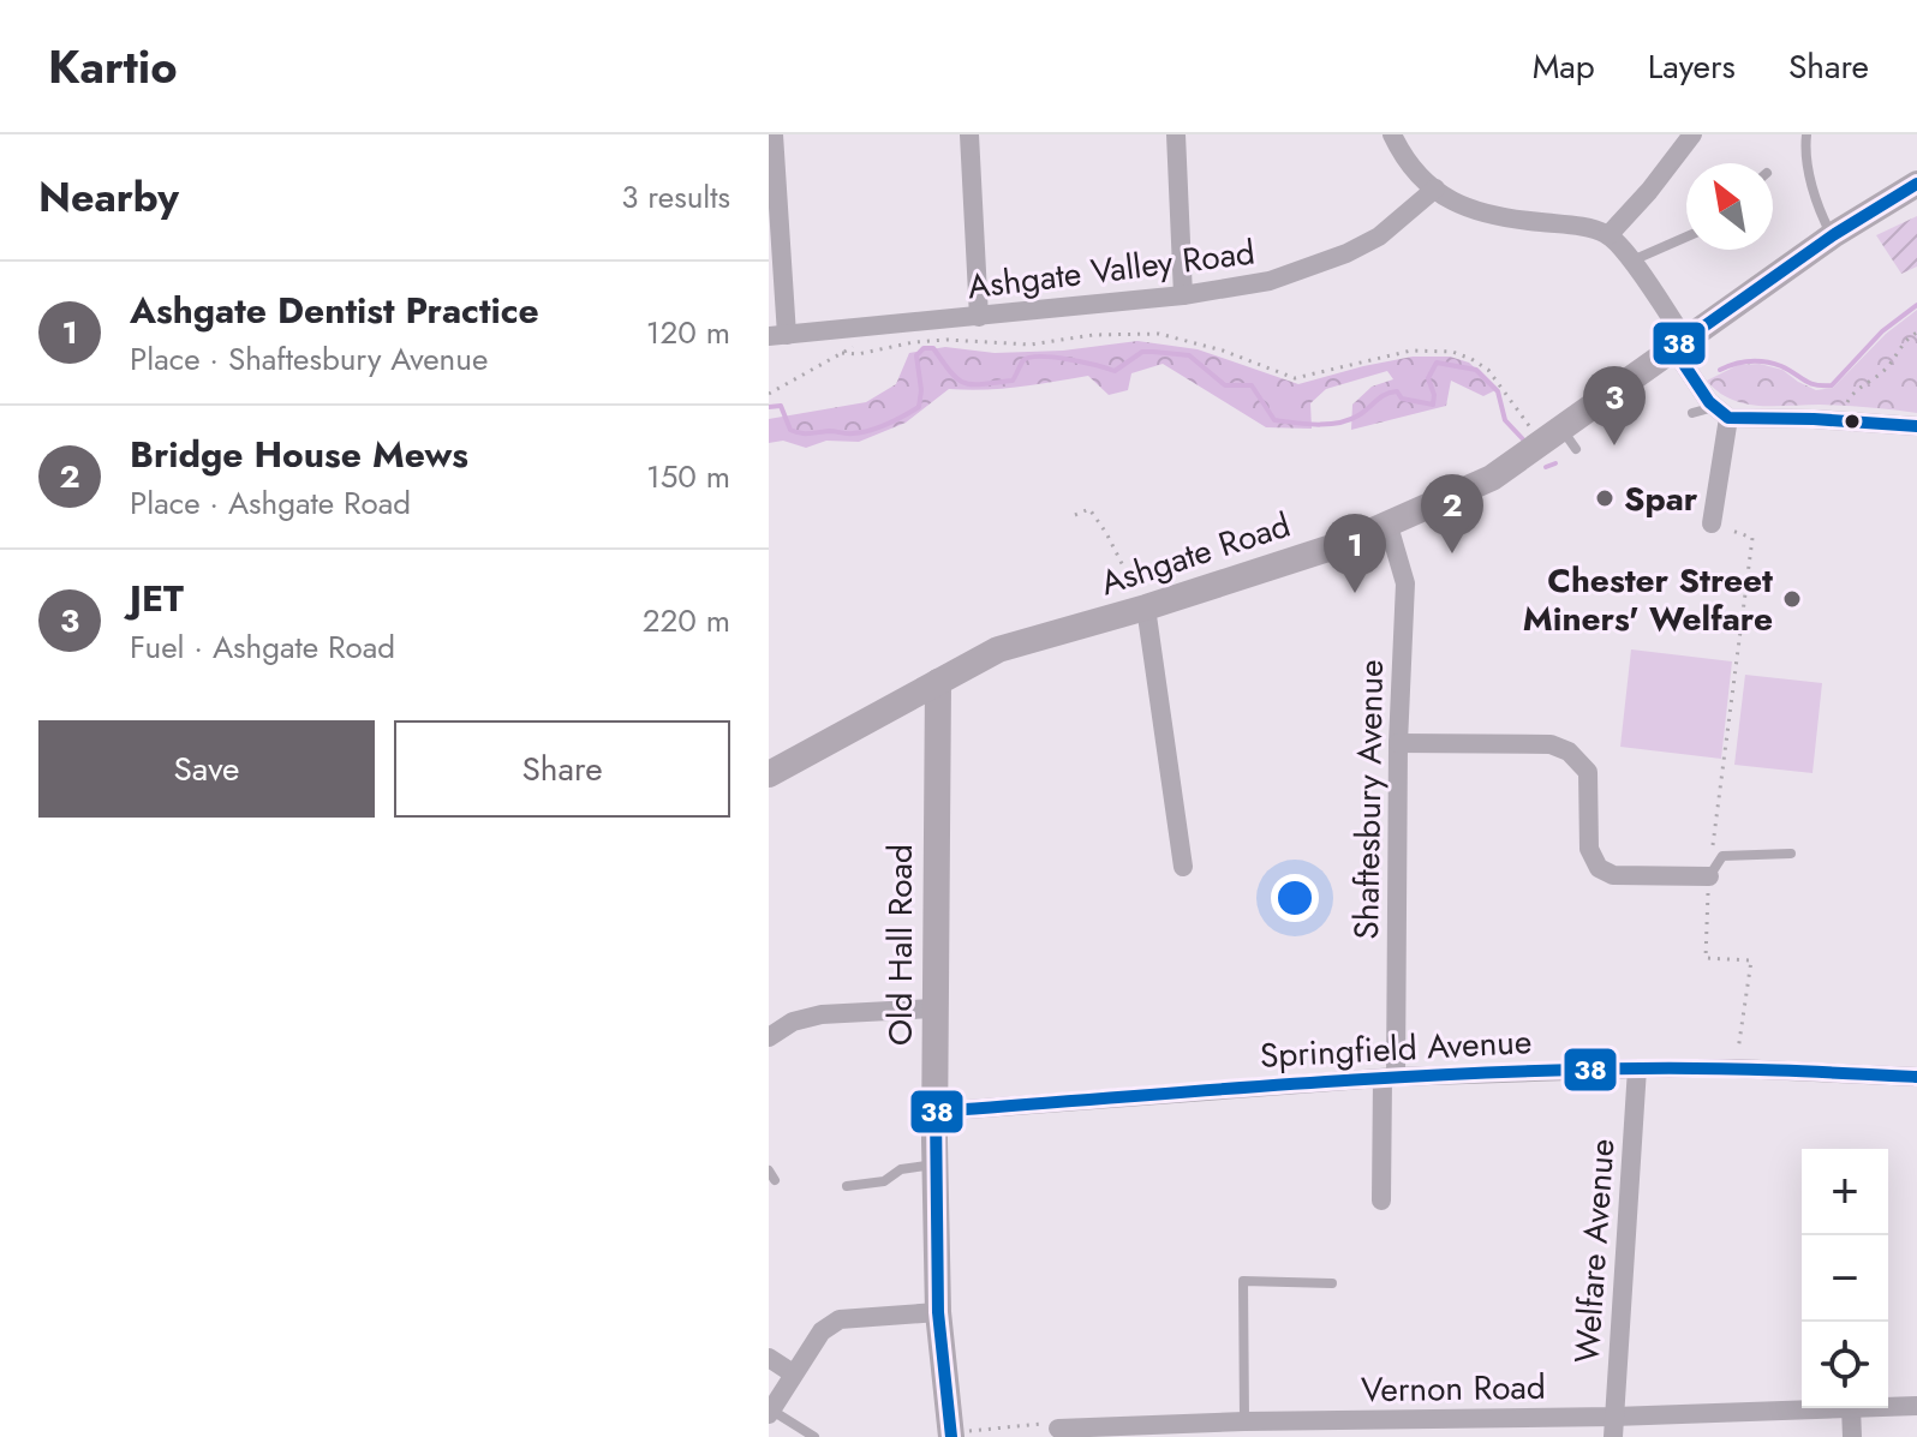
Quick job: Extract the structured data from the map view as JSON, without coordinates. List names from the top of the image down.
{
  "streets": {
    "street": [
      "Ashgate Valley Road",
      "Ashgate Road",
      "Shaftesbury Avenue",
      "Old Hall Road",
      "Springfield Avenue",
      "Welfare Avenue",
      "Vernon Road"
    ]
  },
  "crossings": [
    ["Ashgate Road", "Shaftesbury Avenue"],
    ["Ashgate Road", "Old Hall Road"],
    ["Shaftesbury Avenue", "Springfield Avenue"],
    ["Old Hall Road", "Springfield Avenue"],
    ["Springfield Avenue", "Welfare Avenue"],
    ["Welfare Avenue", "Vernon Road"]
  ],
  "places": ["Spar", "Chester Street Miners' Welfare"],
  "lines": ["transit line 38"],
  "north": "top left",
  "page": {
    "header": "Kartio",
    "nav": ["Map", "Layers", "Share"],
    "heading": ["Nearby", "3 results"],
    "list": [
      {
        "mark": "1",
        "name": "Ashgate Dentist Practice",
        "note": "Place · Shaftesbury Avenue",
        "value": "120 m"
      },
      {
        "mark": "2",
        "name": "Bridge House Mews",
        "note": "Place · Ashgate Road",
        "value": "150 m"
      },
      {
        "mark": "3",
        "name": "JET",
        "note": "Fuel · Ashgate Road",
        "value": "220 m"
      }
    ],
    "pins": ["3", "2", "1"],
    "buttons": ["Save", "Share"],
    "map_buttons": ["+", "−"]
  }
}
